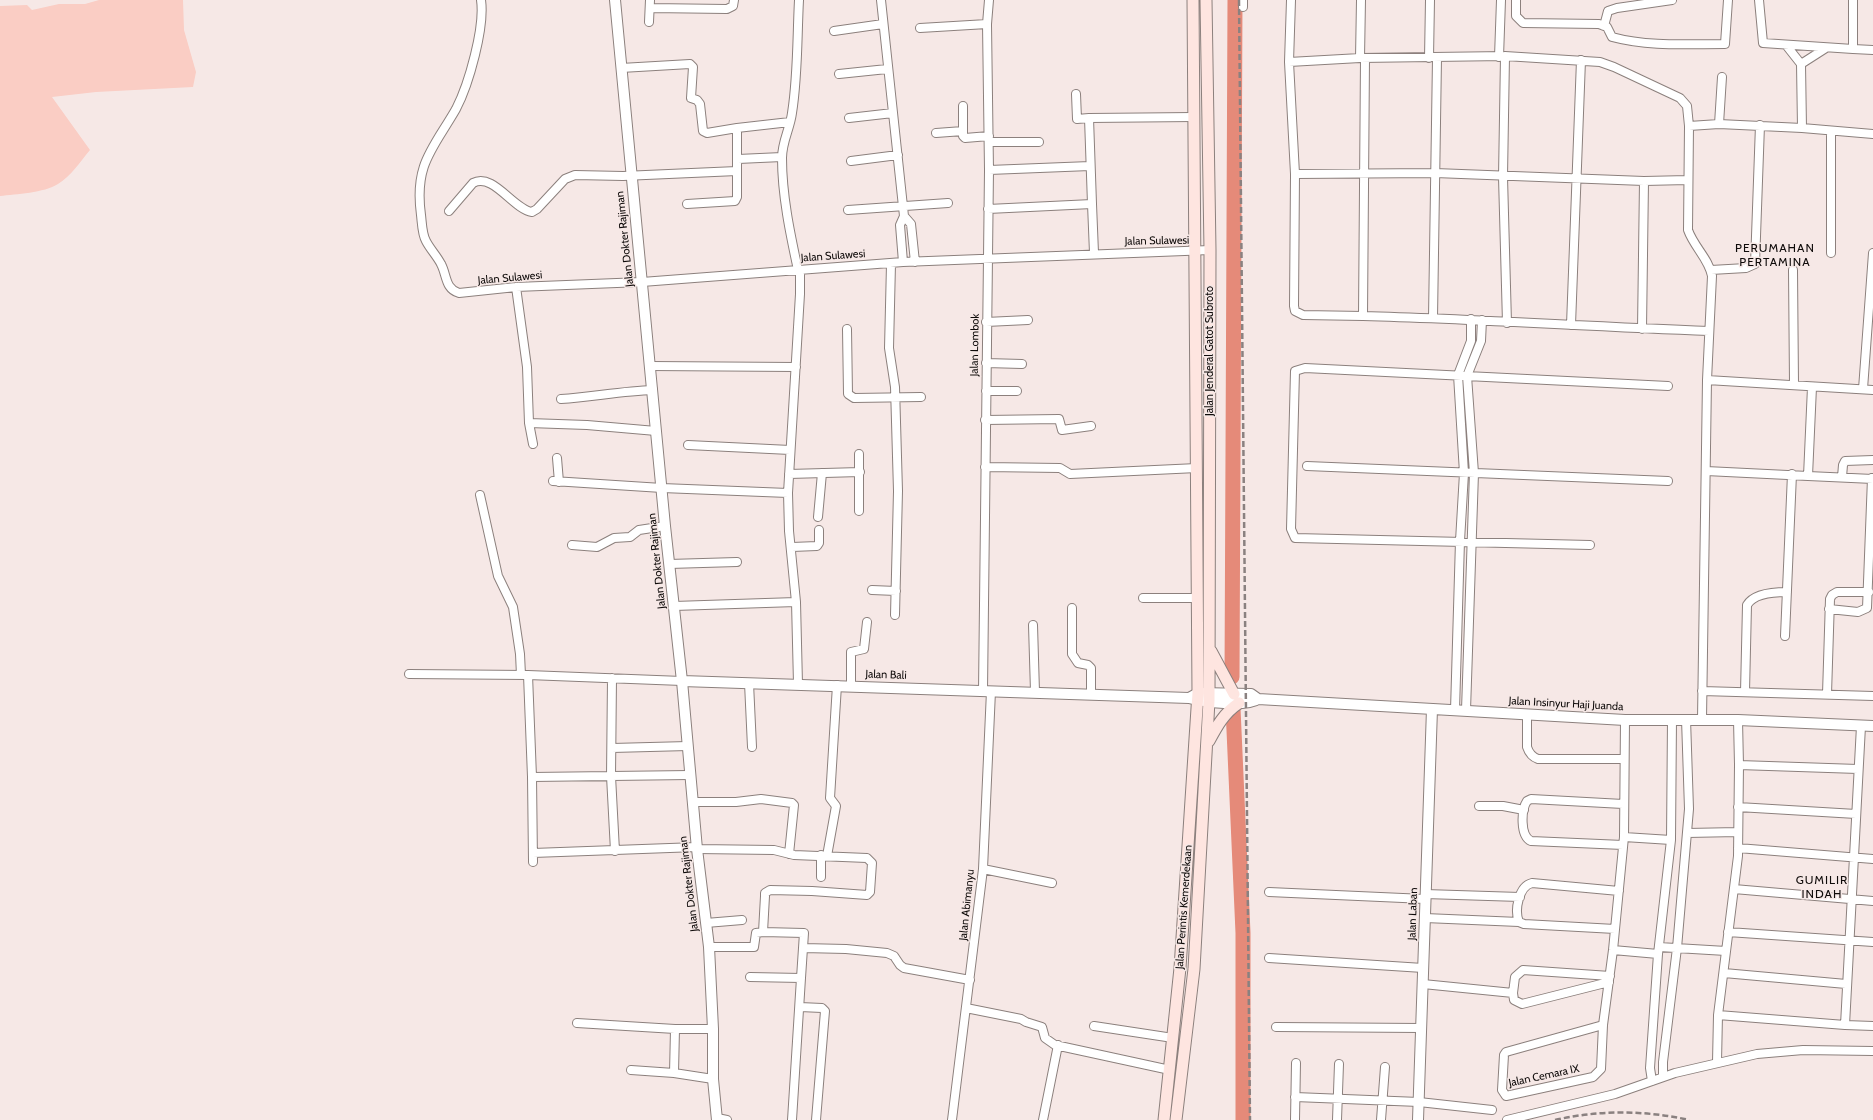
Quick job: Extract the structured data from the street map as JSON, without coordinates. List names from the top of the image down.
{
  "streets": {
    "main road": ["Jalan Jenderal Gatot Subroto", "Jalan Perintis Kemerdekaan"],
    "street": [
      "Jalan Dokter Rajiman",
      "Jalan Sulawesi",
      "Jalan Lombok",
      "Jalan Bali",
      "Jalan Insinyur Haji Juanda",
      "Jalan Abimanyu",
      "Jalan Laban",
      "Jalan Cemara IX"
    ]
  },
  "crossings": [
    ["Jalan Dokter Rajiman", "Jalan Sulawesi"],
    ["Jalan Dokter Rajiman", "Jalan Bali"],
    ["Jalan Sulawesi", "Jalan Lombok"],
    ["Jalan Sulawesi", "Jalan Jenderal Gatot Subroto"],
    ["Jalan Lombok", "Jalan Bali"],
    ["Jalan Lombok", "Jalan Abimanyu"],
    ["Jalan Jenderal Gatot Subroto", "Jalan Bali"],
    ["Jalan Jenderal Gatot Subroto", "Jalan Insinyur Haji Juanda"],
    ["Jalan Jenderal Gatot Subroto", "Jalan Perintis Kemerdekaan"],
    ["Jalan Bali", "Jalan Insinyur Haji Juanda"],
    ["Jalan Bali", "Jalan Abimanyu"],
    ["Jalan Bali", "Jalan Perintis Kemerdekaan"],
    ["Jalan Insinyur Haji Juanda", "Jalan Perintis Kemerdekaan"],
    ["Jalan Insinyur Haji Juanda", "Jalan Laban"]
  ],
  "districts": ["PERUMAHAN PERTAMINA", "GUMILIR INDAH"]
}
